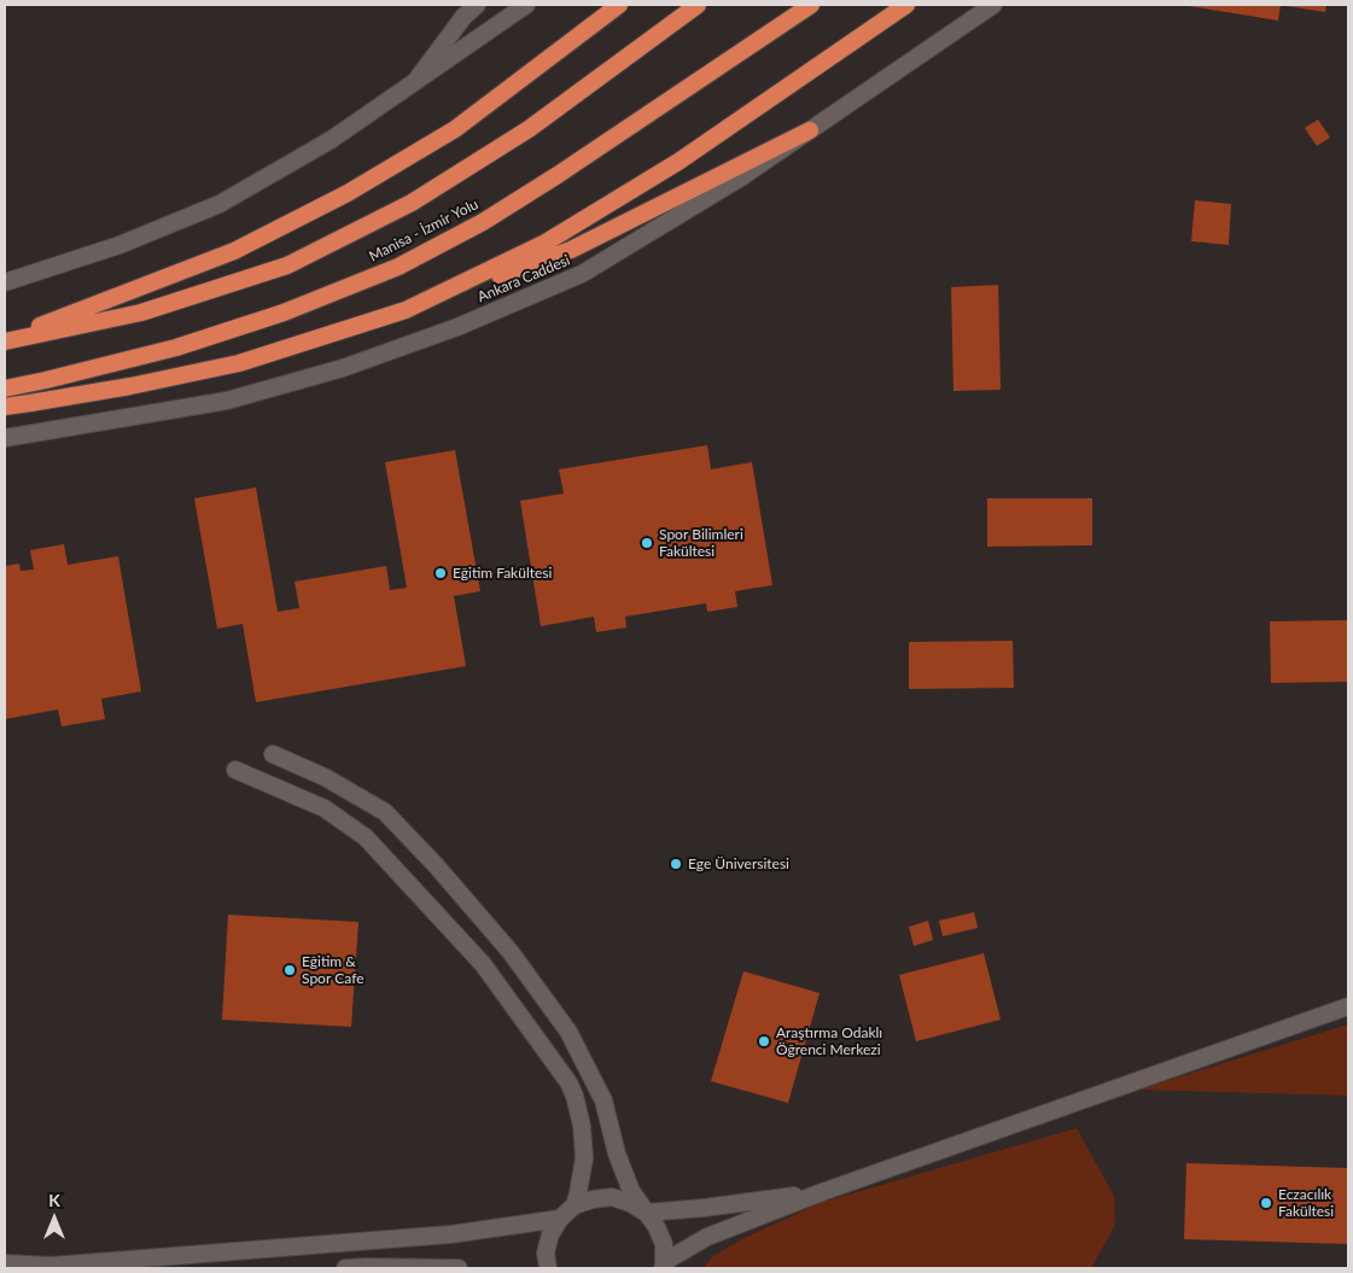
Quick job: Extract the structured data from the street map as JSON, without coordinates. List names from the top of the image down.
{
  "streets": {
    "highway": ["Manisa - İzmir Yolu", "Ankara Caddesi"]
  },
  "places": [
    "Spor Bilimleri Fakültesi",
    "Eğitim Fakültesi",
    "Ege Üniversitesi",
    "Eğitim & Spor Cafe",
    "Araştırma Odaklı Öğrenci Merkezi",
    "Eczacılık Fakültesi"
  ],
  "north": "top"
}
